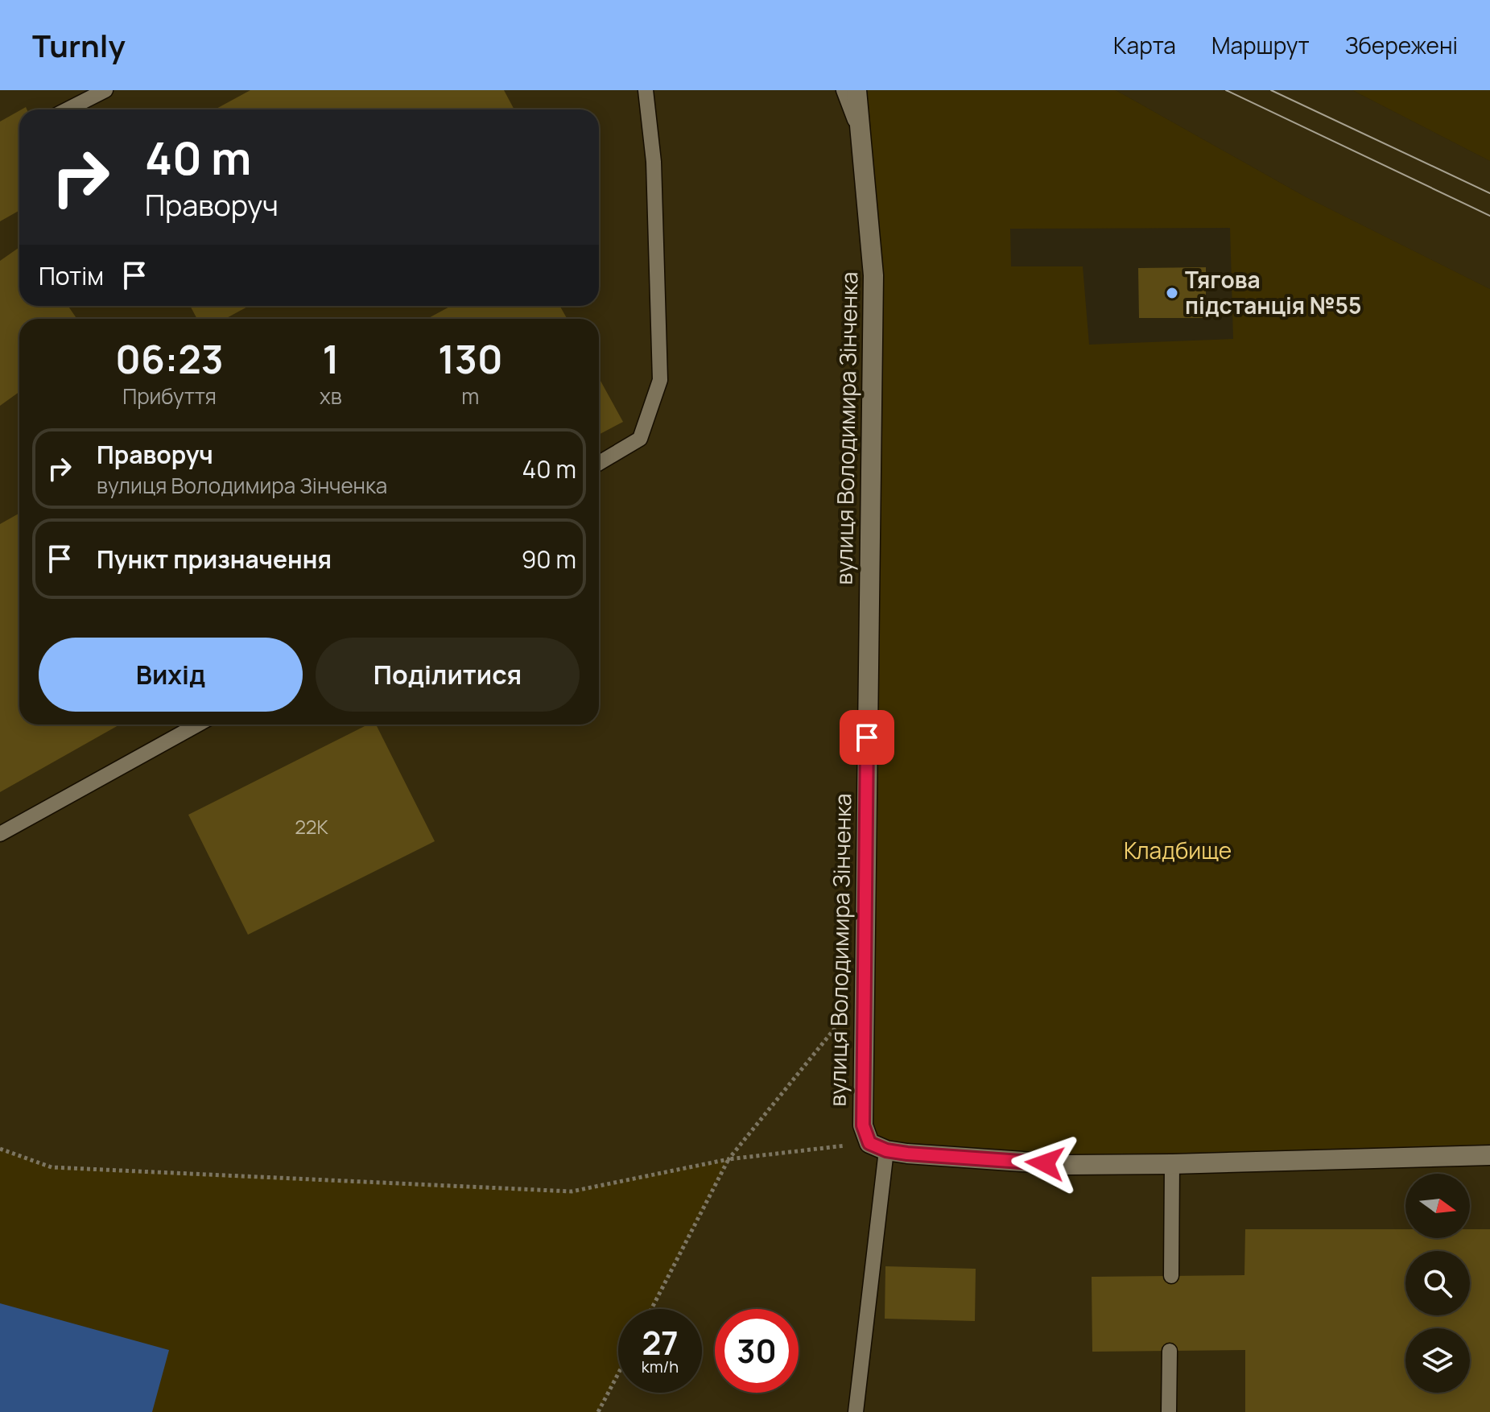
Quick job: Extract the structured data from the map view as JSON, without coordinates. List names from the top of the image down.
{
  "streets": {
    "street": ["вулиця Володимира Зінченка"]
  },
  "parks": ["Кладбище"],
  "places": ["Тягова підстанція №55"],
  "house_numbers": ["22К"],
  "north": "right",
  "page": {
    "header": "Turnly",
    "nav": ["Карта", "Маршрут", "Збережені"],
    "turn": ["40 m", "Праворуч"],
    "then": "Потім",
    "eta": [
      "06:23",
      "Прибуття",
      "1",
      "хв",
      "130",
      "m"
    ],
    "list": [
      {
        "name": "Праворуч",
        "note": "вулиця Володимира Зінченка",
        "value": "40 m"
      },
      {
        "name": "Пункт призначення",
        "value": "90 m"
      }
    ],
    "buttons": ["Вихід", "Поділитися"],
    "speed": "27 km/h",
    "limit": "30"
  }
}
